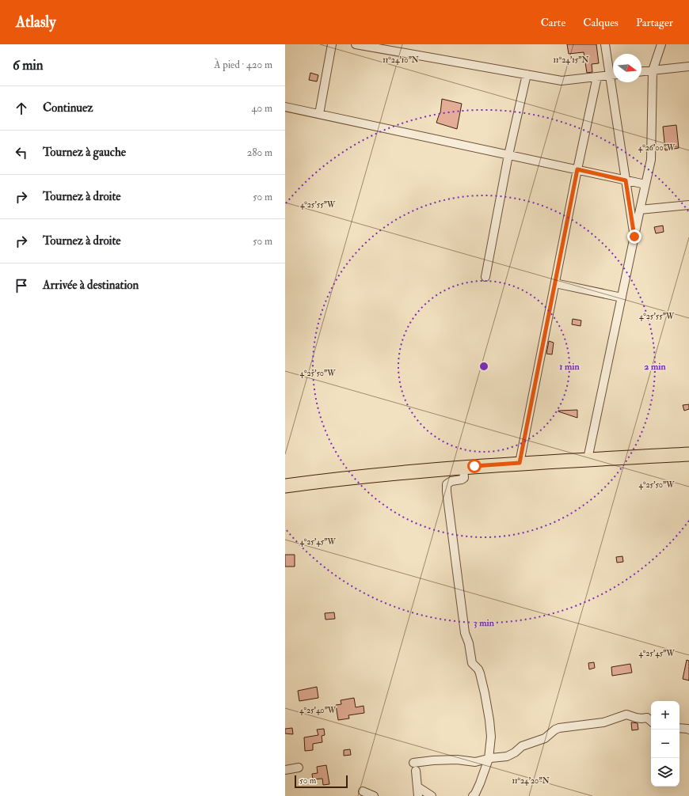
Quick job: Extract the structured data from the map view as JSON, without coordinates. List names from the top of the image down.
{
  "scale_bar": "50 m",
  "north": "right",
  "page": {
    "header": "Atlasly",
    "nav": ["Carte", "Calques", "Partager"],
    "heading": ["6 min", "À pied · 420 m"],
    "list": [
      ["Continuez", "40 m"],
      ["Tournez à gauche", "280 m"],
      ["Tournez à droite", "50 m"],
      ["Tournez à droite", "50 m"],
      "Arrivée à destination"
    ],
    "map_buttons": ["+", "−"],
    "scale": "50 m"
  },
  "coordinates": [
    "11°24'10\"N",
    "11°24'15\"N",
    "4°26'00\"W",
    "4°25'55\"W",
    "4°25'50\"W",
    "4°25'45\"W",
    "4°25'40\"W",
    "11°24'20\"N"
  ],
  "rings": ["1 min", "2 min", "3 min"]
}
